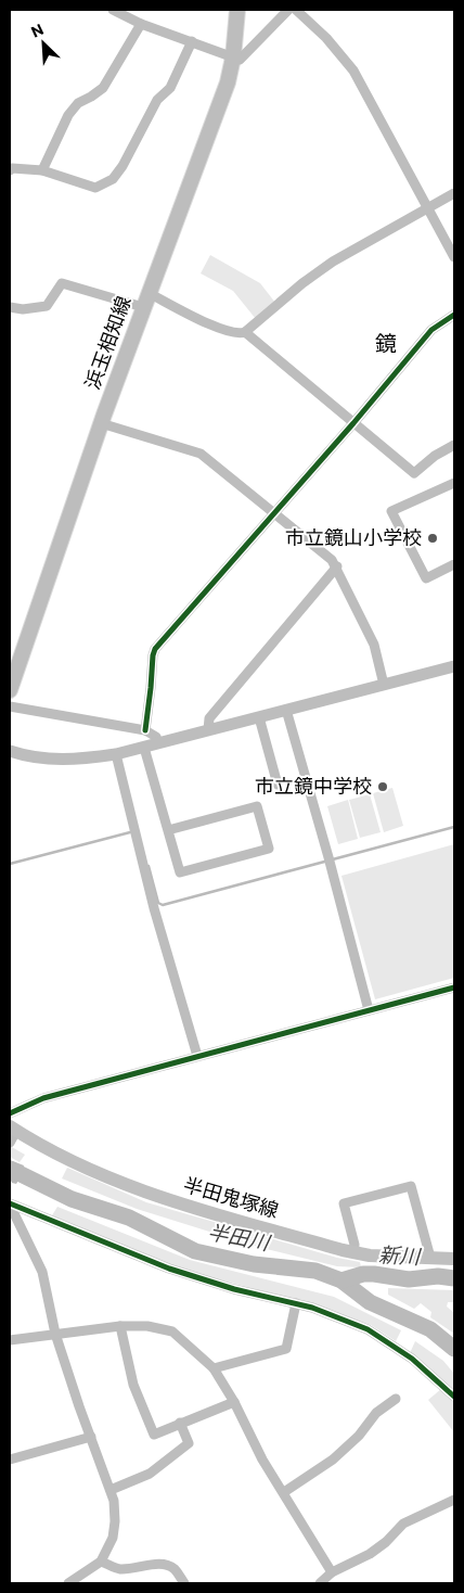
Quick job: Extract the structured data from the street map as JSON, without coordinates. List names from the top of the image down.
{
  "streets": {
    "main road": ["浜玉相知線", "半田鬼塚線"]
  },
  "districts": ["鏡"],
  "water": ["半田川", "新川"],
  "places": ["市立鏡山小学校", "市立鏡中学校"],
  "north": "top left"
}
